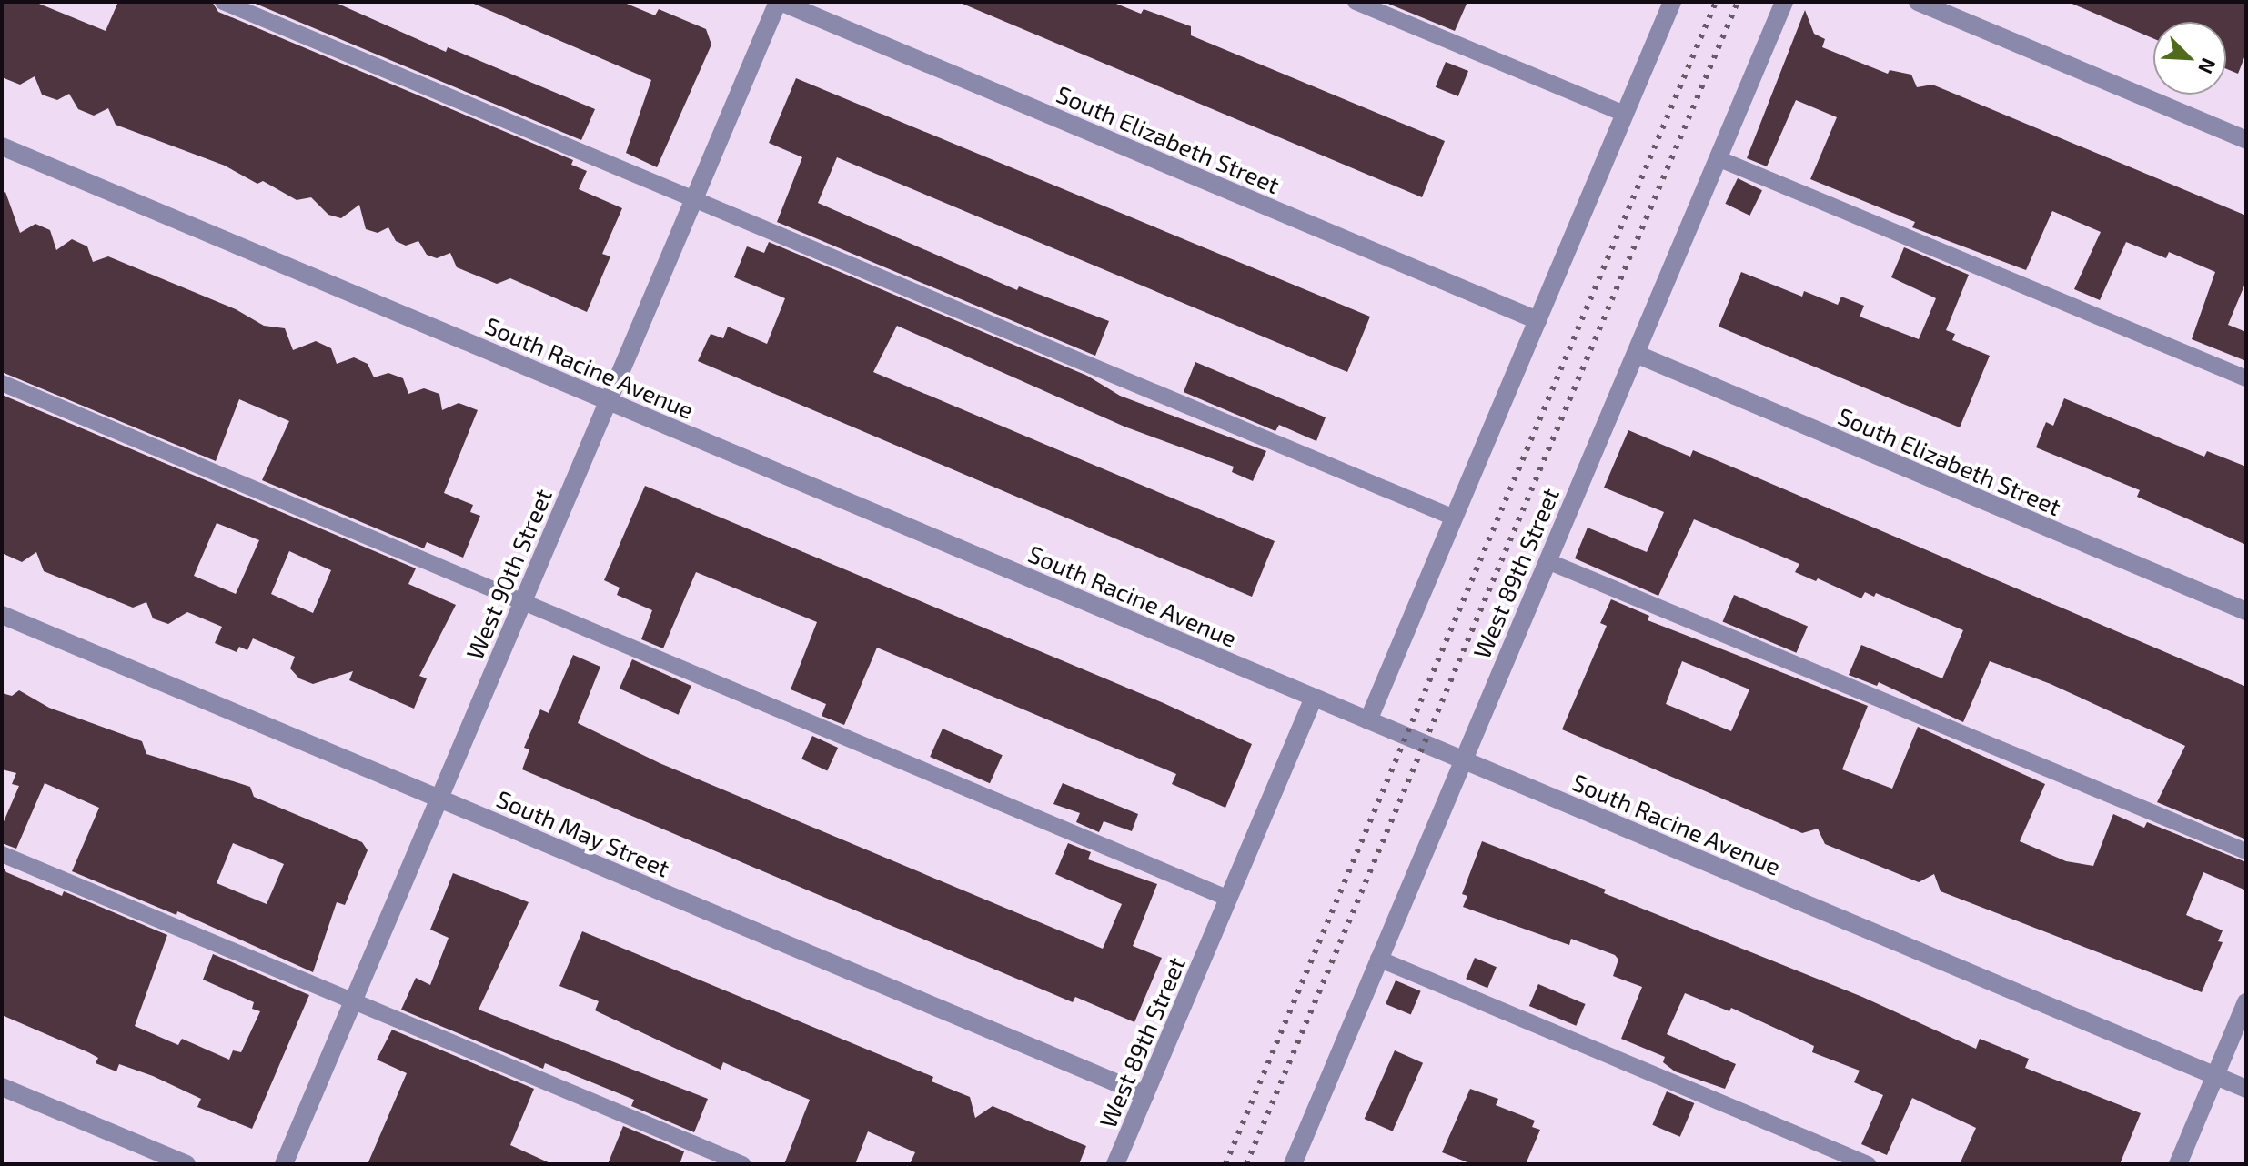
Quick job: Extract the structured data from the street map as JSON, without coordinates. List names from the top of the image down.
{
  "streets": {
    "street": [
      "South Elizabeth Street",
      "South Racine Avenue",
      "West 89th Street",
      "West 90th Street",
      "South May Street"
    ]
  },
  "crossings": [
    ["South Elizabeth Street", "West 89th Street"],
    ["South Elizabeth Street", "West 90th Street"],
    ["South Racine Avenue", "West 89th Street"],
    ["South Racine Avenue", "West 90th Street"],
    ["West 89th Street", "South May Street"],
    ["West 90th Street", "South May Street"]
  ],
  "north": "bottom right"
}
